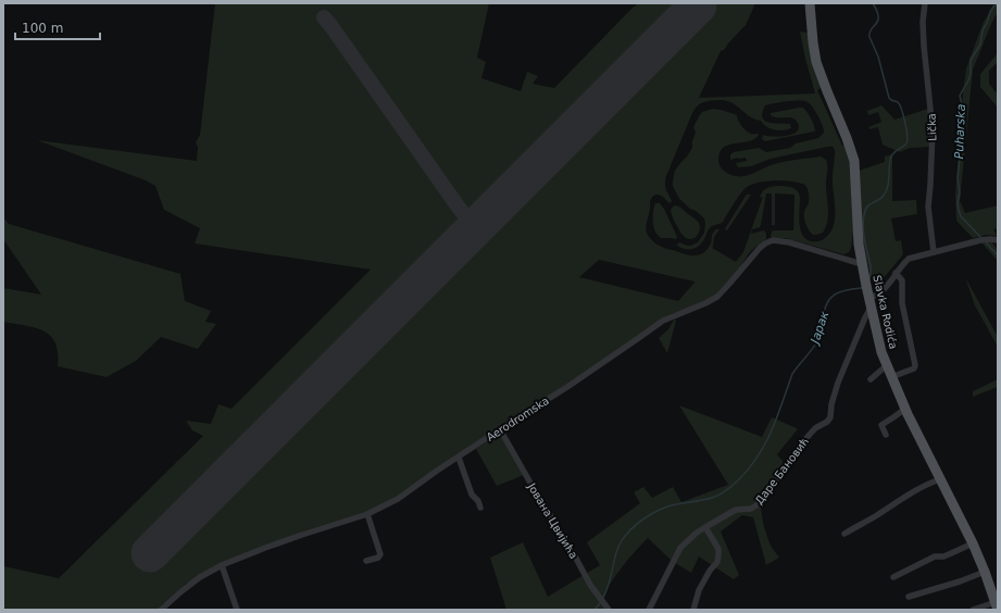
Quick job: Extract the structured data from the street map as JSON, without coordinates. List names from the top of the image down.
{
  "streets": {
    "main road": ["Slavka Rodića"],
    "street": [
      "Lička",
      "Aerodromska",
      "Даре Бановић",
      "Јована Цвијића"
    ]
  },
  "crossings": [
    ["Slavka Rodića", "Aerodromska"],
    ["Slavka Rodića", "Даре Бановић"],
    ["Aerodromska", "Јована Цвијића"]
  ],
  "water": ["Puharska", "Јарак"],
  "scale_bar": "100 m"
}
